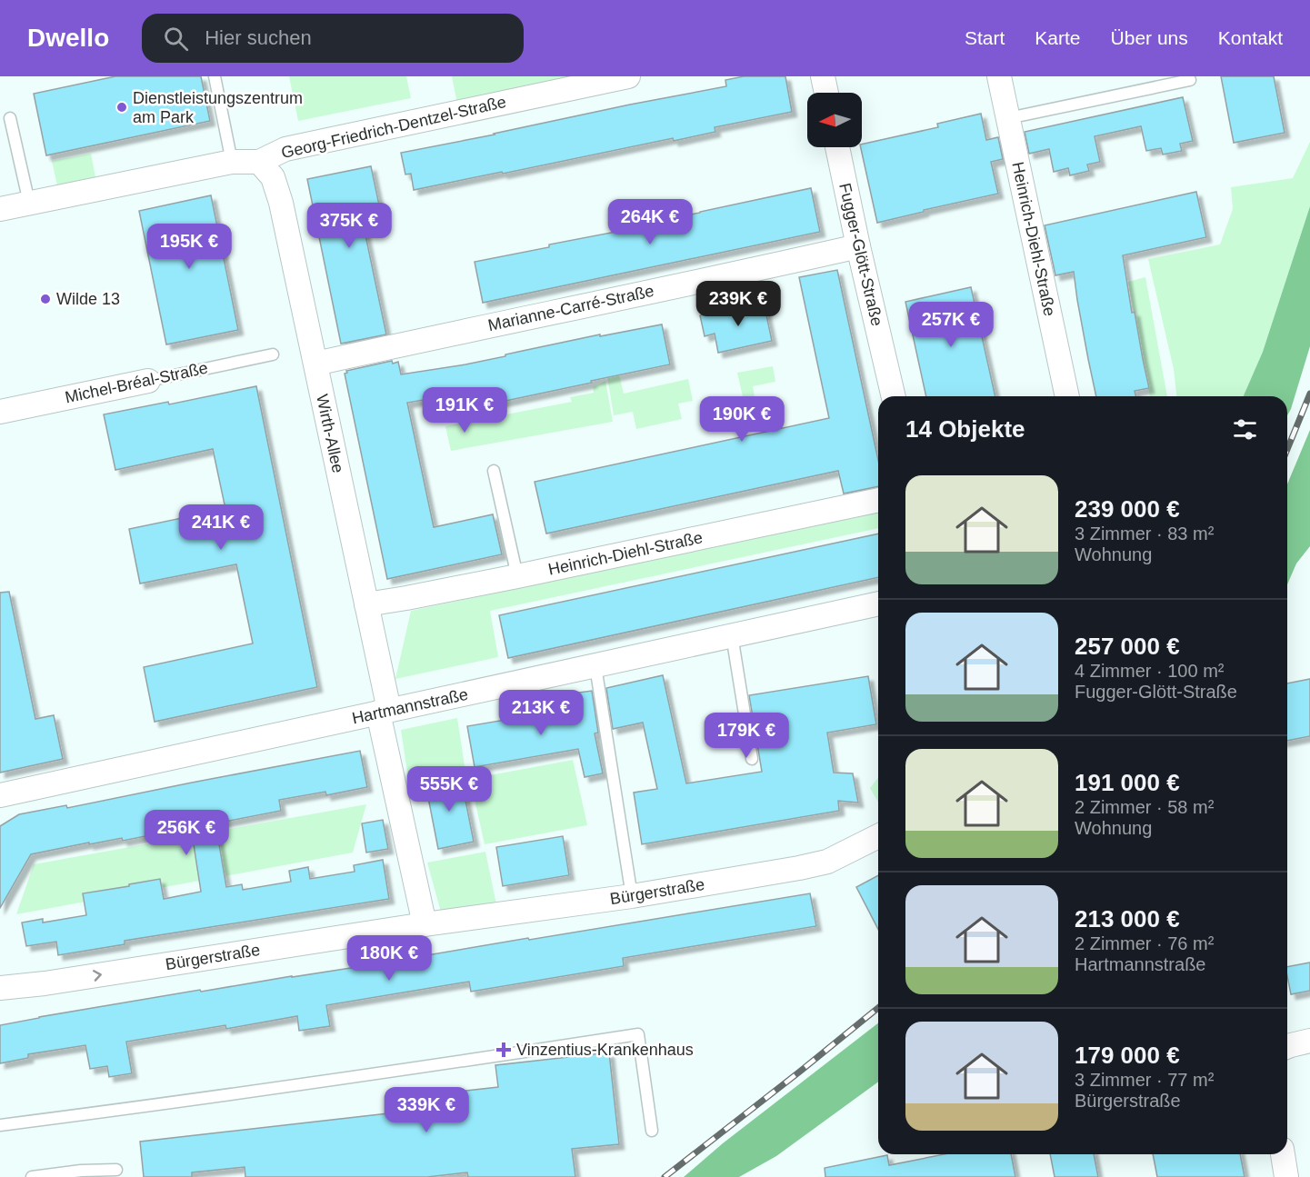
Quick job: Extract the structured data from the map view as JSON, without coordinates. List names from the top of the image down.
{
  "streets": {
    "street": [
      "Georg-Friedrich-Dentzel-Straße",
      "Heinrich-Diehl-Straße",
      "Fugger-Glött-Straße",
      "Marianne-Carré-Straße",
      "Michel-Bréal-Straße",
      "Wirth-Allee",
      "Hartmannstraße",
      "Bürgerstraße"
    ]
  },
  "crossings": [
    ["Georg-Friedrich-Dentzel-Straße", "Wirth-Allee"],
    ["Heinrich-Diehl-Straße", "Wirth-Allee"],
    ["Fugger-Glött-Straße", "Marianne-Carré-Straße"],
    ["Marianne-Carré-Straße", "Wirth-Allee"],
    ["Wirth-Allee", "Hartmannstraße"]
  ],
  "one_way": ["Bürgerstraße"],
  "places": {
    "other": ["Dienstleistungszentrum am Park", "Wilde 13"],
    "health": ["Vinzentius-Krankenhaus"]
  },
  "north": "left",
  "page": {
    "header": "Dwello",
    "search": "Hier suchen",
    "nav": [
      "Start",
      "Karte",
      "Über uns",
      "Kontakt"
    ],
    "price": [
      "264K €",
      "375K €",
      "195K €",
      "239K €",
      "257K €",
      "191K €",
      "190K €",
      "241K €",
      "213K €",
      "179K €",
      "555K €",
      "256K €",
      "180K €",
      "339K €"
    ],
    "heading": "14 Objekte",
    "list": [
      {
        "name": "239 000 €",
        "note": "3 Zimmer · 83 m² · Wohnung"
      },
      {
        "name": "257 000 €",
        "note": "4 Zimmer · 100 m² · Fugger-Glött-Straße"
      },
      {
        "name": "191 000 €",
        "note": "2 Zimmer · 58 m² · Wohnung"
      },
      {
        "name": "213 000 €",
        "note": "2 Zimmer · 76 m² · Hartmannstraße"
      },
      {
        "name": "179 000 €",
        "note": "3 Zimmer · 77 m² · Bürgerstraße"
      }
    ]
  }
}
